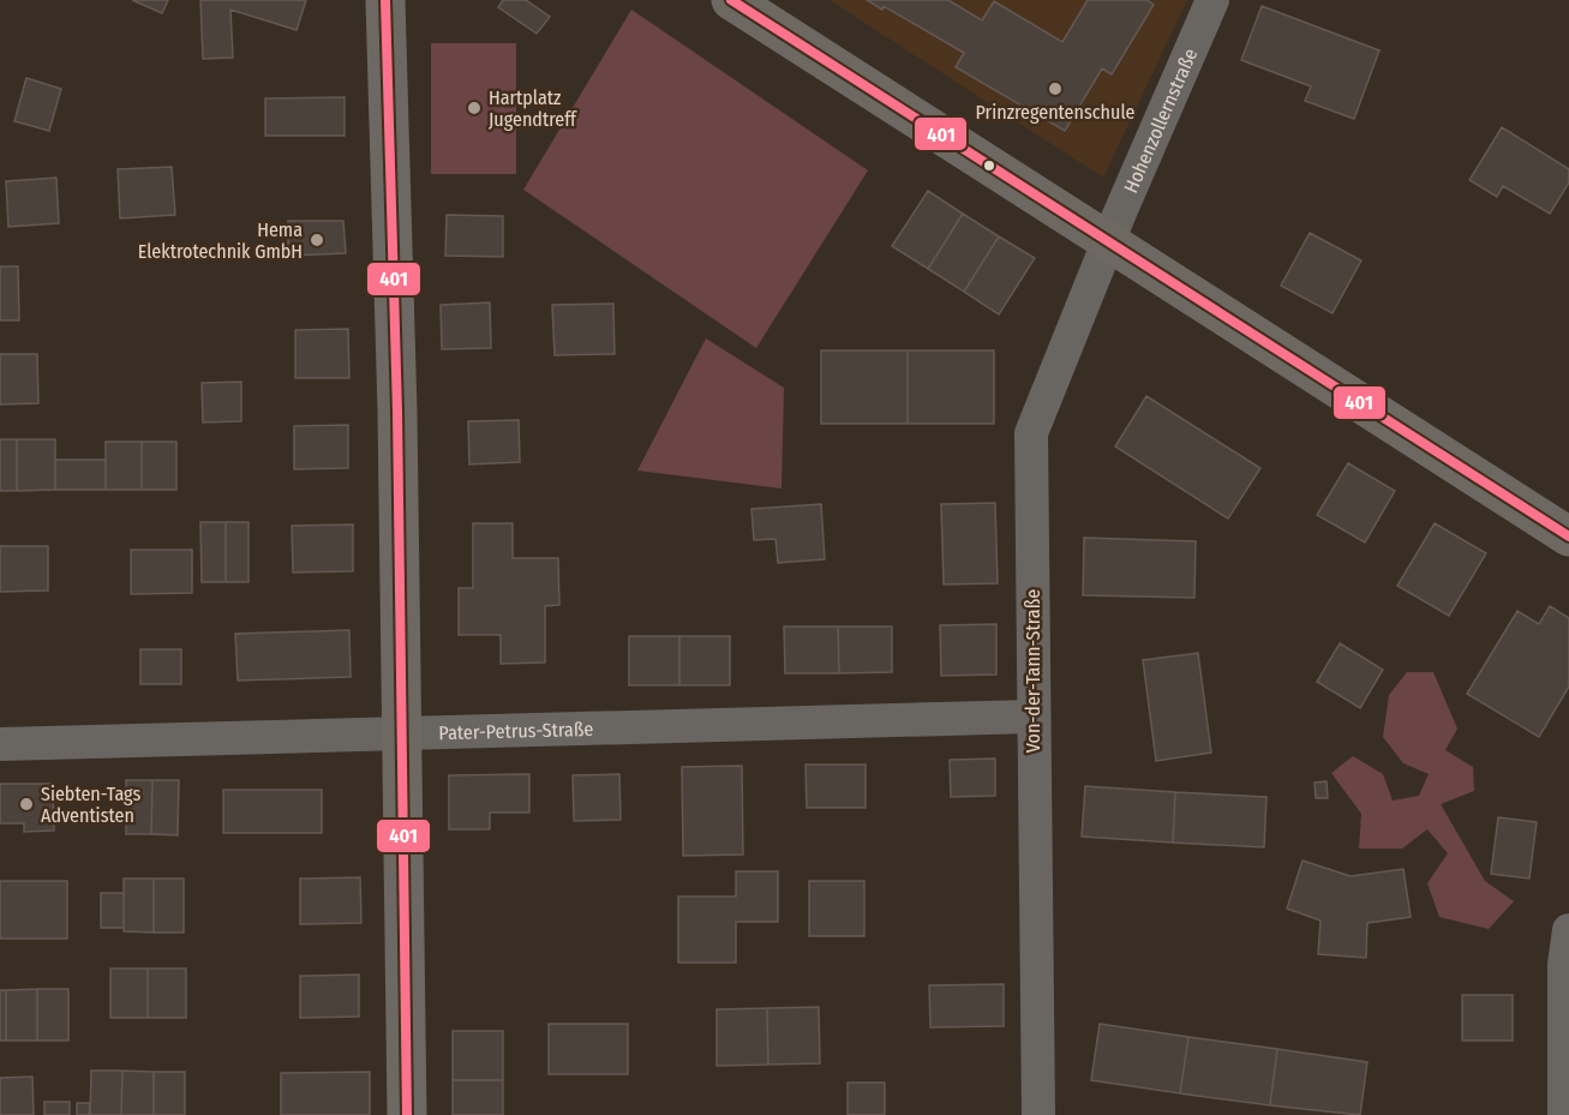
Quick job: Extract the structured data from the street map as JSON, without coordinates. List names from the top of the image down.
{
  "streets": {
    "street": ["Hohenzollernstraße", "Von-der-Tann-Straße", "Pater-Petrus-Straße"]
  },
  "crossings": [
    ["Hohenzollernstraße", "Von-der-Tann-Straße"],
    ["Von-der-Tann-Straße", "Pater-Petrus-Straße"]
  ],
  "places": [
    "Prinzregentenschule",
    "Hartplatz Jugendtreff",
    "Hema Elektrotechnik GmbH",
    "Siebten-Tags Adventisten"
  ],
  "lines": ["transit line 401"]
}
